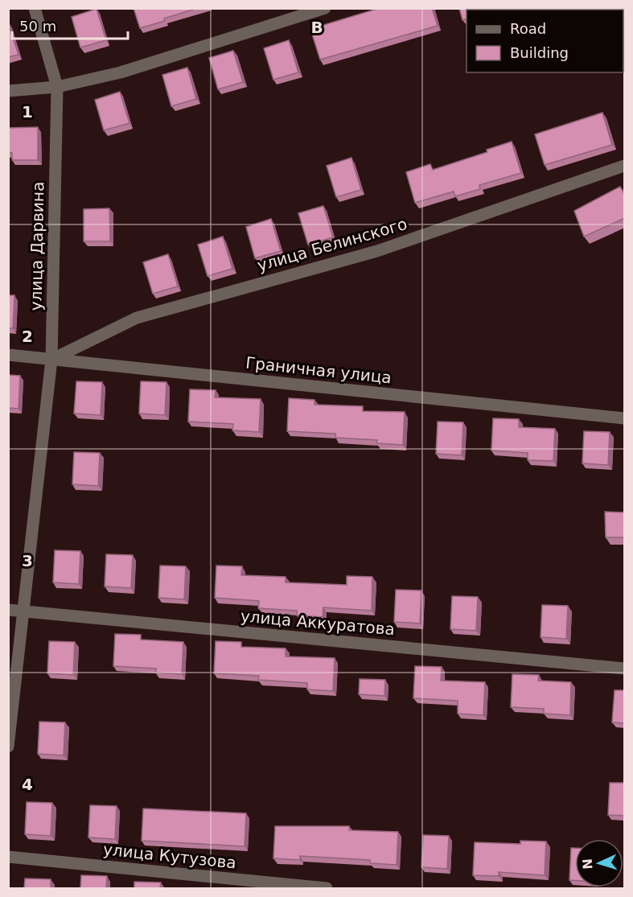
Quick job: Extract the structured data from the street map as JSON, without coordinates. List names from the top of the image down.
{
  "streets": {
    "street": [
      "улица Белинского",
      "улица Дарвина",
      "Граничная улица",
      "улица Аккуратова",
      "улица Кутузова"
    ]
  },
  "crossings": [
    ["улица Белинского", "улица Дарвина"],
    ["улица Белинского", "Граничная улица"],
    ["улица Дарвина", "Граничная улица"],
    ["улица Дарвина", "улица Аккуратова"]
  ],
  "legend": ["Road", "Building"],
  "scale_bar": "50 m",
  "north": "left",
  "grid": {
    "columns": ["B"],
    "rows": [
      "1",
      "2",
      "3",
      "4"
    ]
  }
}
